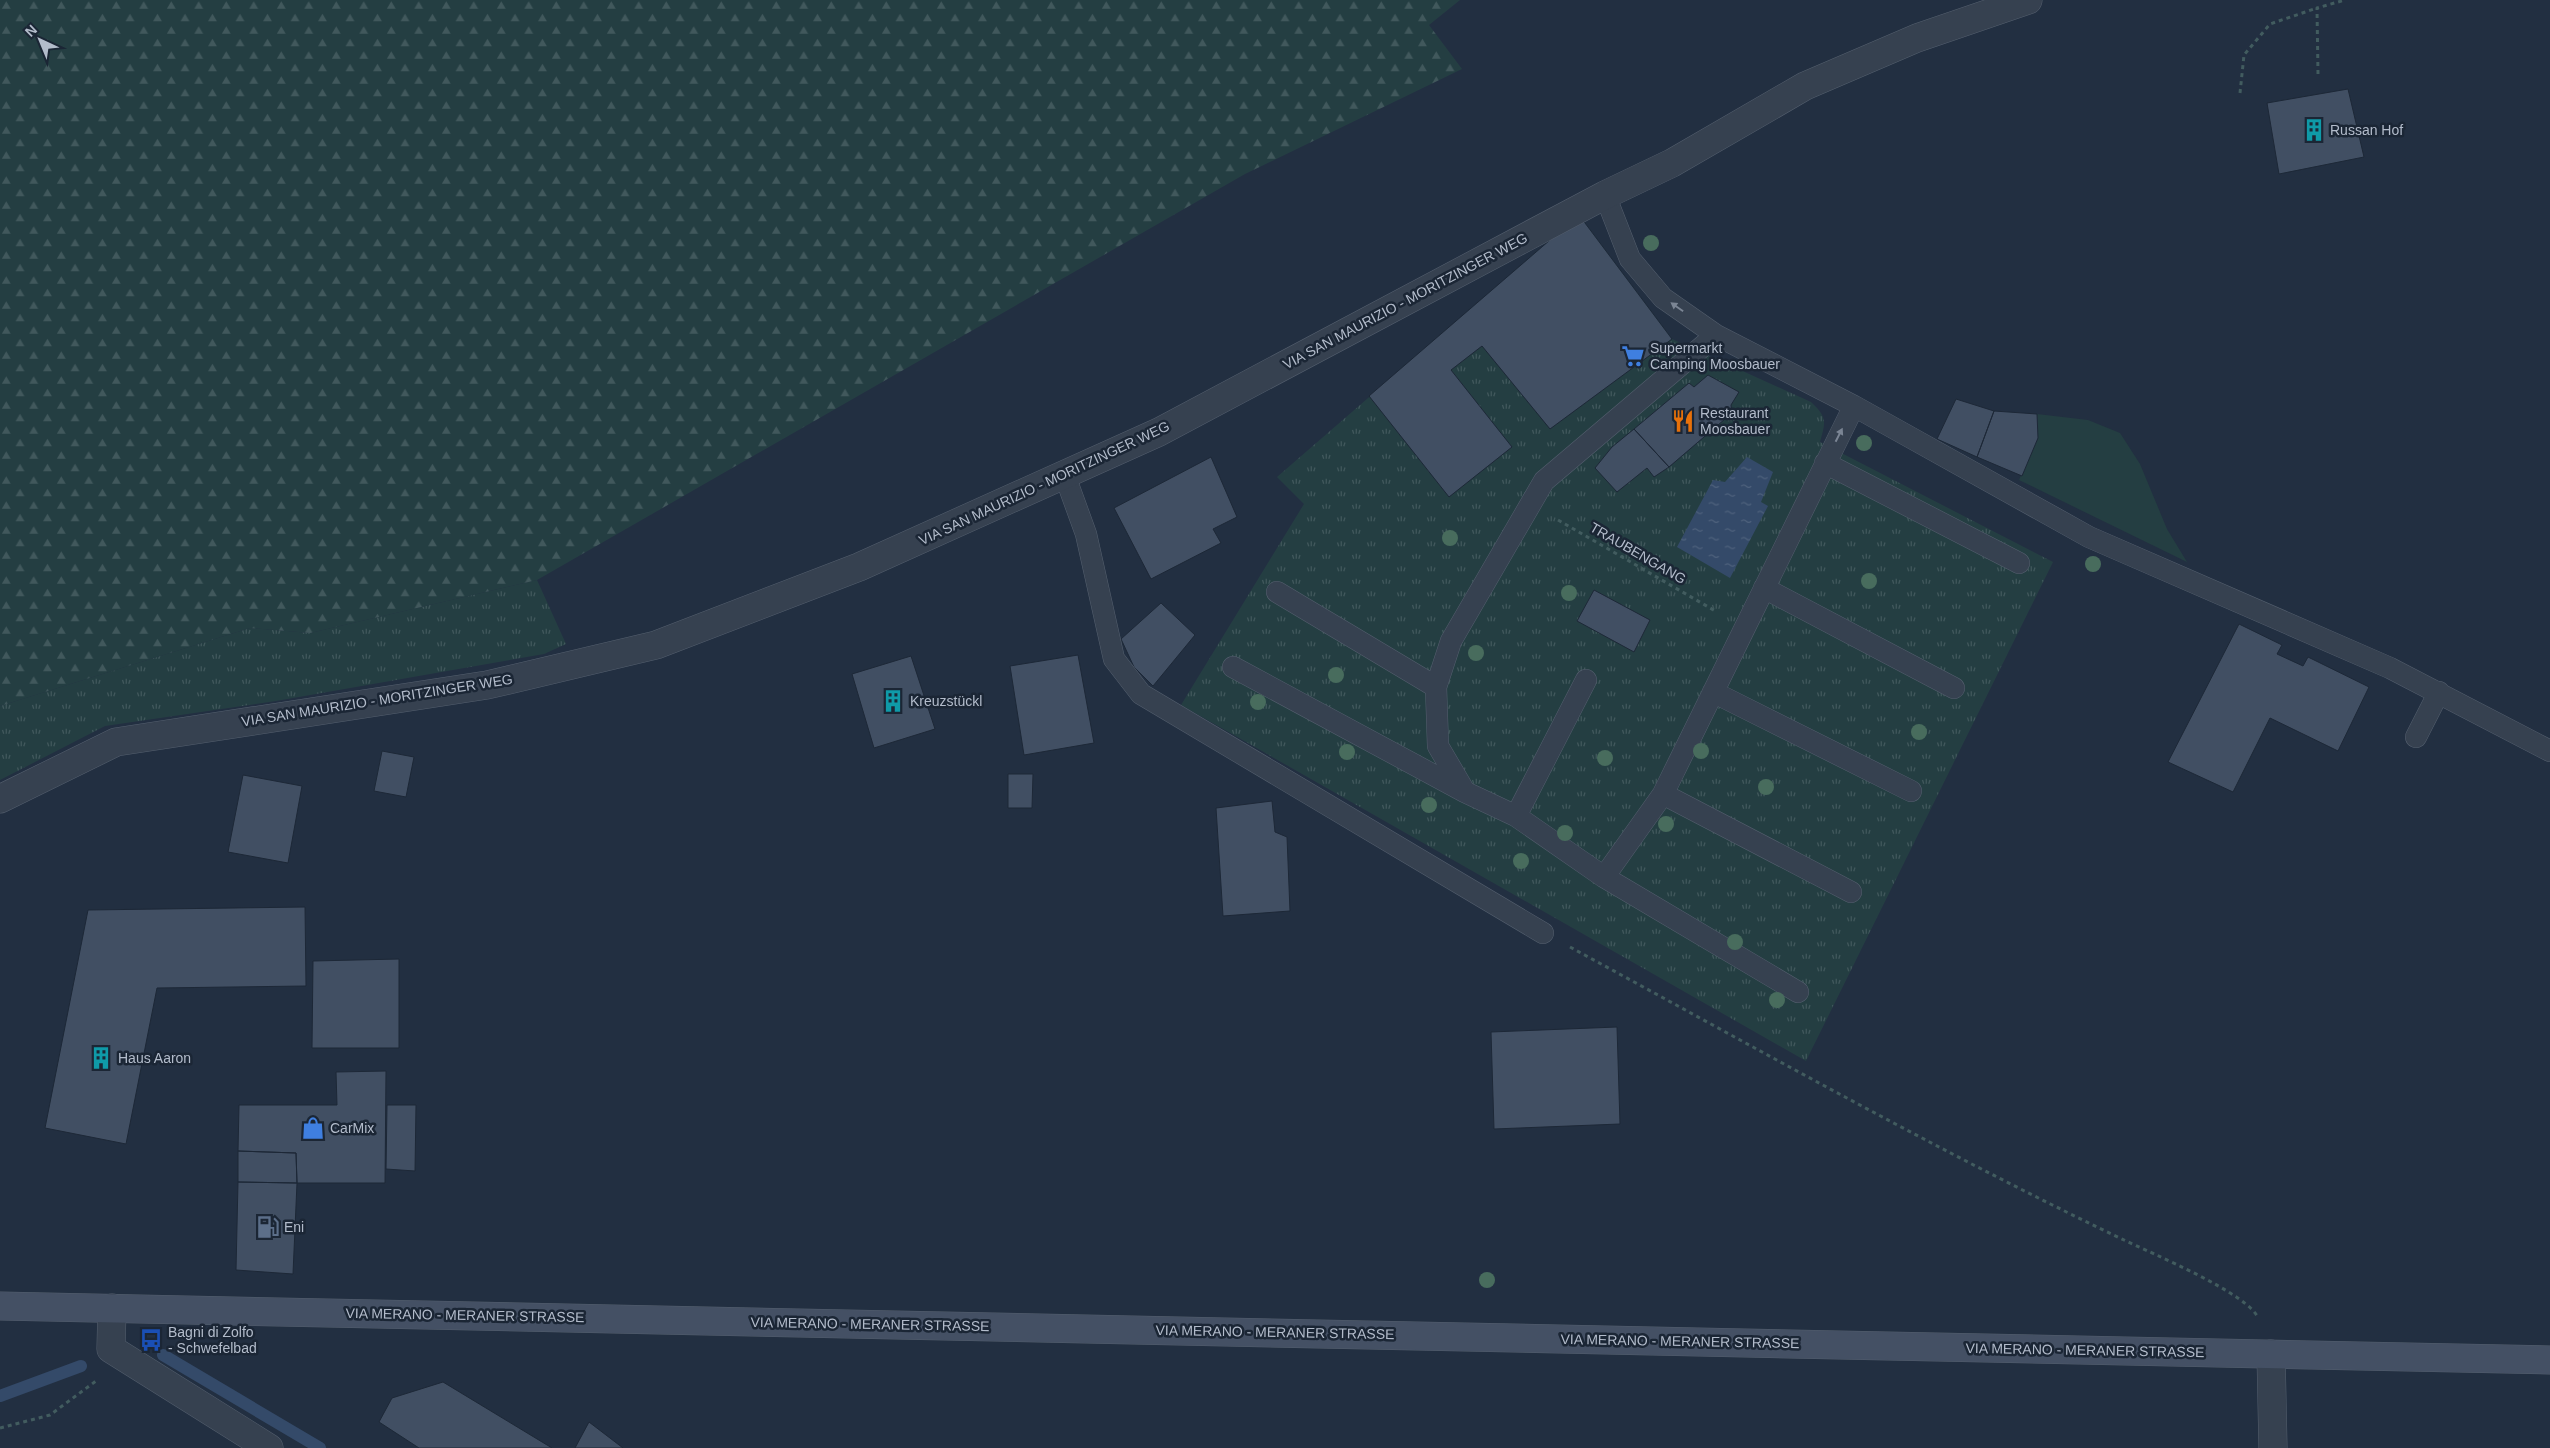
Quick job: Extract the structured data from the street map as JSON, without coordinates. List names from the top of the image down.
{
  "streets": {
    "main road": ["VIA MERANO - MERANER STRASSE"],
    "street": ["VIA SAN MAURIZIO - MORITZINGER WEG"],
    "path": ["TRAUBENGANG"]
  },
  "places": {
    "building": ["Russan Hof", "Kreuzstückl", "Haus Aaron"],
    "supermarket": ["Supermarkt Camping Moosbauer"],
    "restaurant": ["Restaurant Moosbauer"],
    "shop": ["CarMix"],
    "fuel station": ["Eni"],
    "bus stop": ["Bagni di Zolfo - Schwefelbad"]
  },
  "north": "top left"
}
